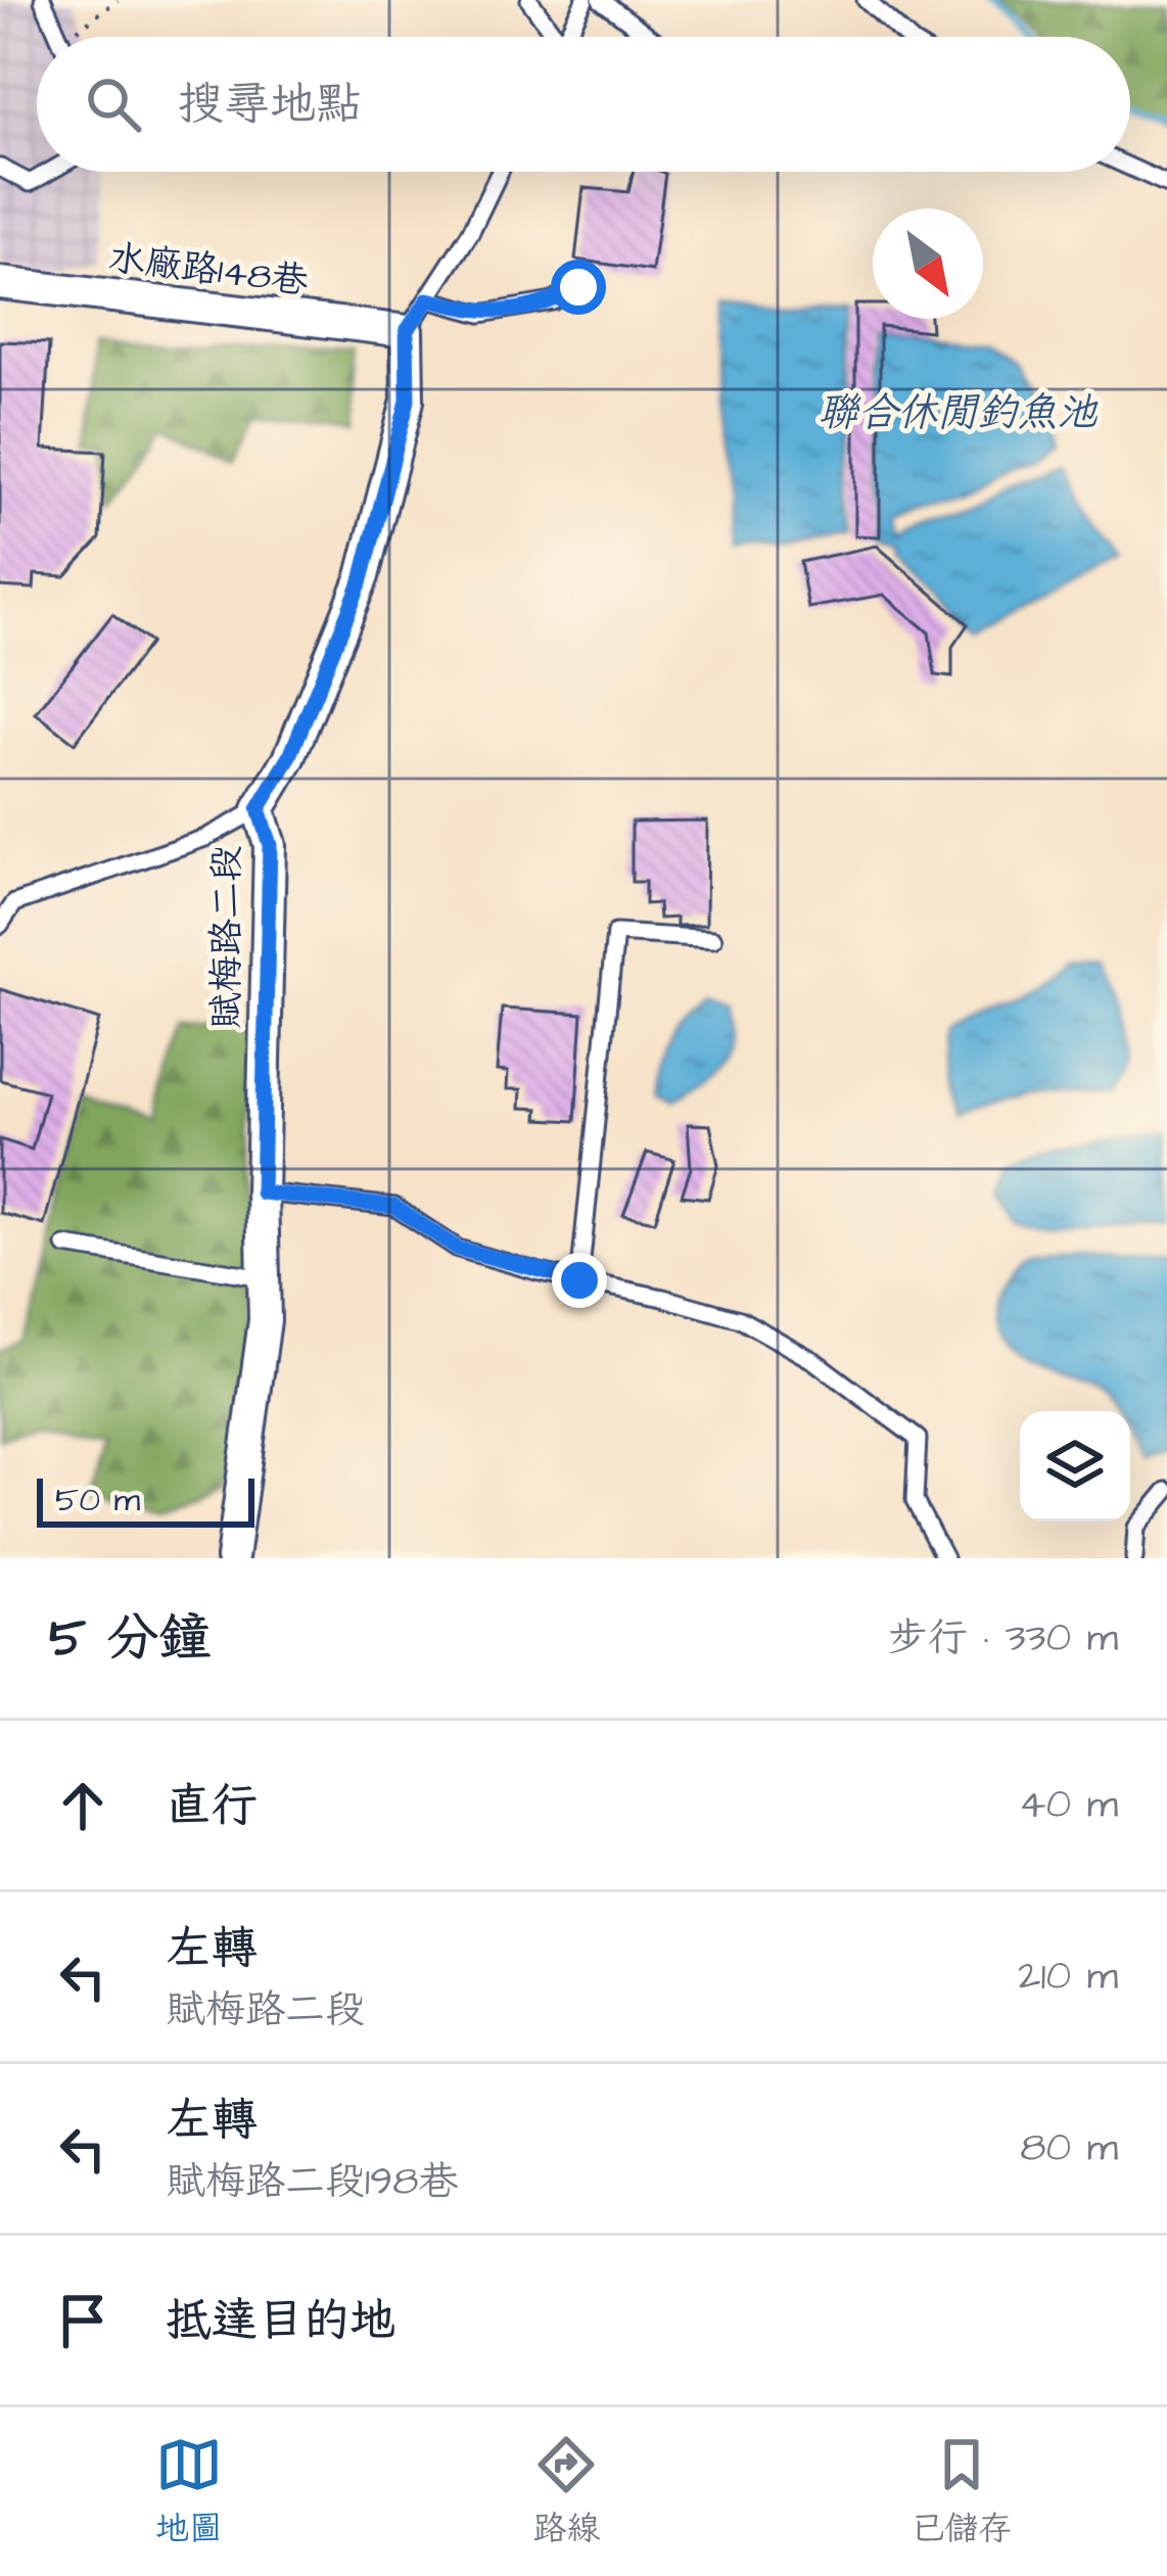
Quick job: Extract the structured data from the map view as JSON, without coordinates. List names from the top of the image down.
{
  "streets": {
    "street": ["水廠路148巷", "賦梅路二段"]
  },
  "crossings": [
    ["水廠路148巷", "賦梅路二段"]
  ],
  "water": ["聯合休閒釣魚池"],
  "scale_bar": "50 m",
  "north": "bottom right",
  "page": {
    "search": "搜尋地點",
    "scale": "50 m",
    "heading": ["5 分鐘", "步行 · 330 m"],
    "list": [
      ["直行", "40 m"],
      ["左轉", "賦梅路二段", "210 m"],
      ["左轉", "賦梅路二段198巷", "80 m"],
      "抵達目的地"
    ],
    "nav": ["地圖", "路線", "已儲存"]
  }
}
